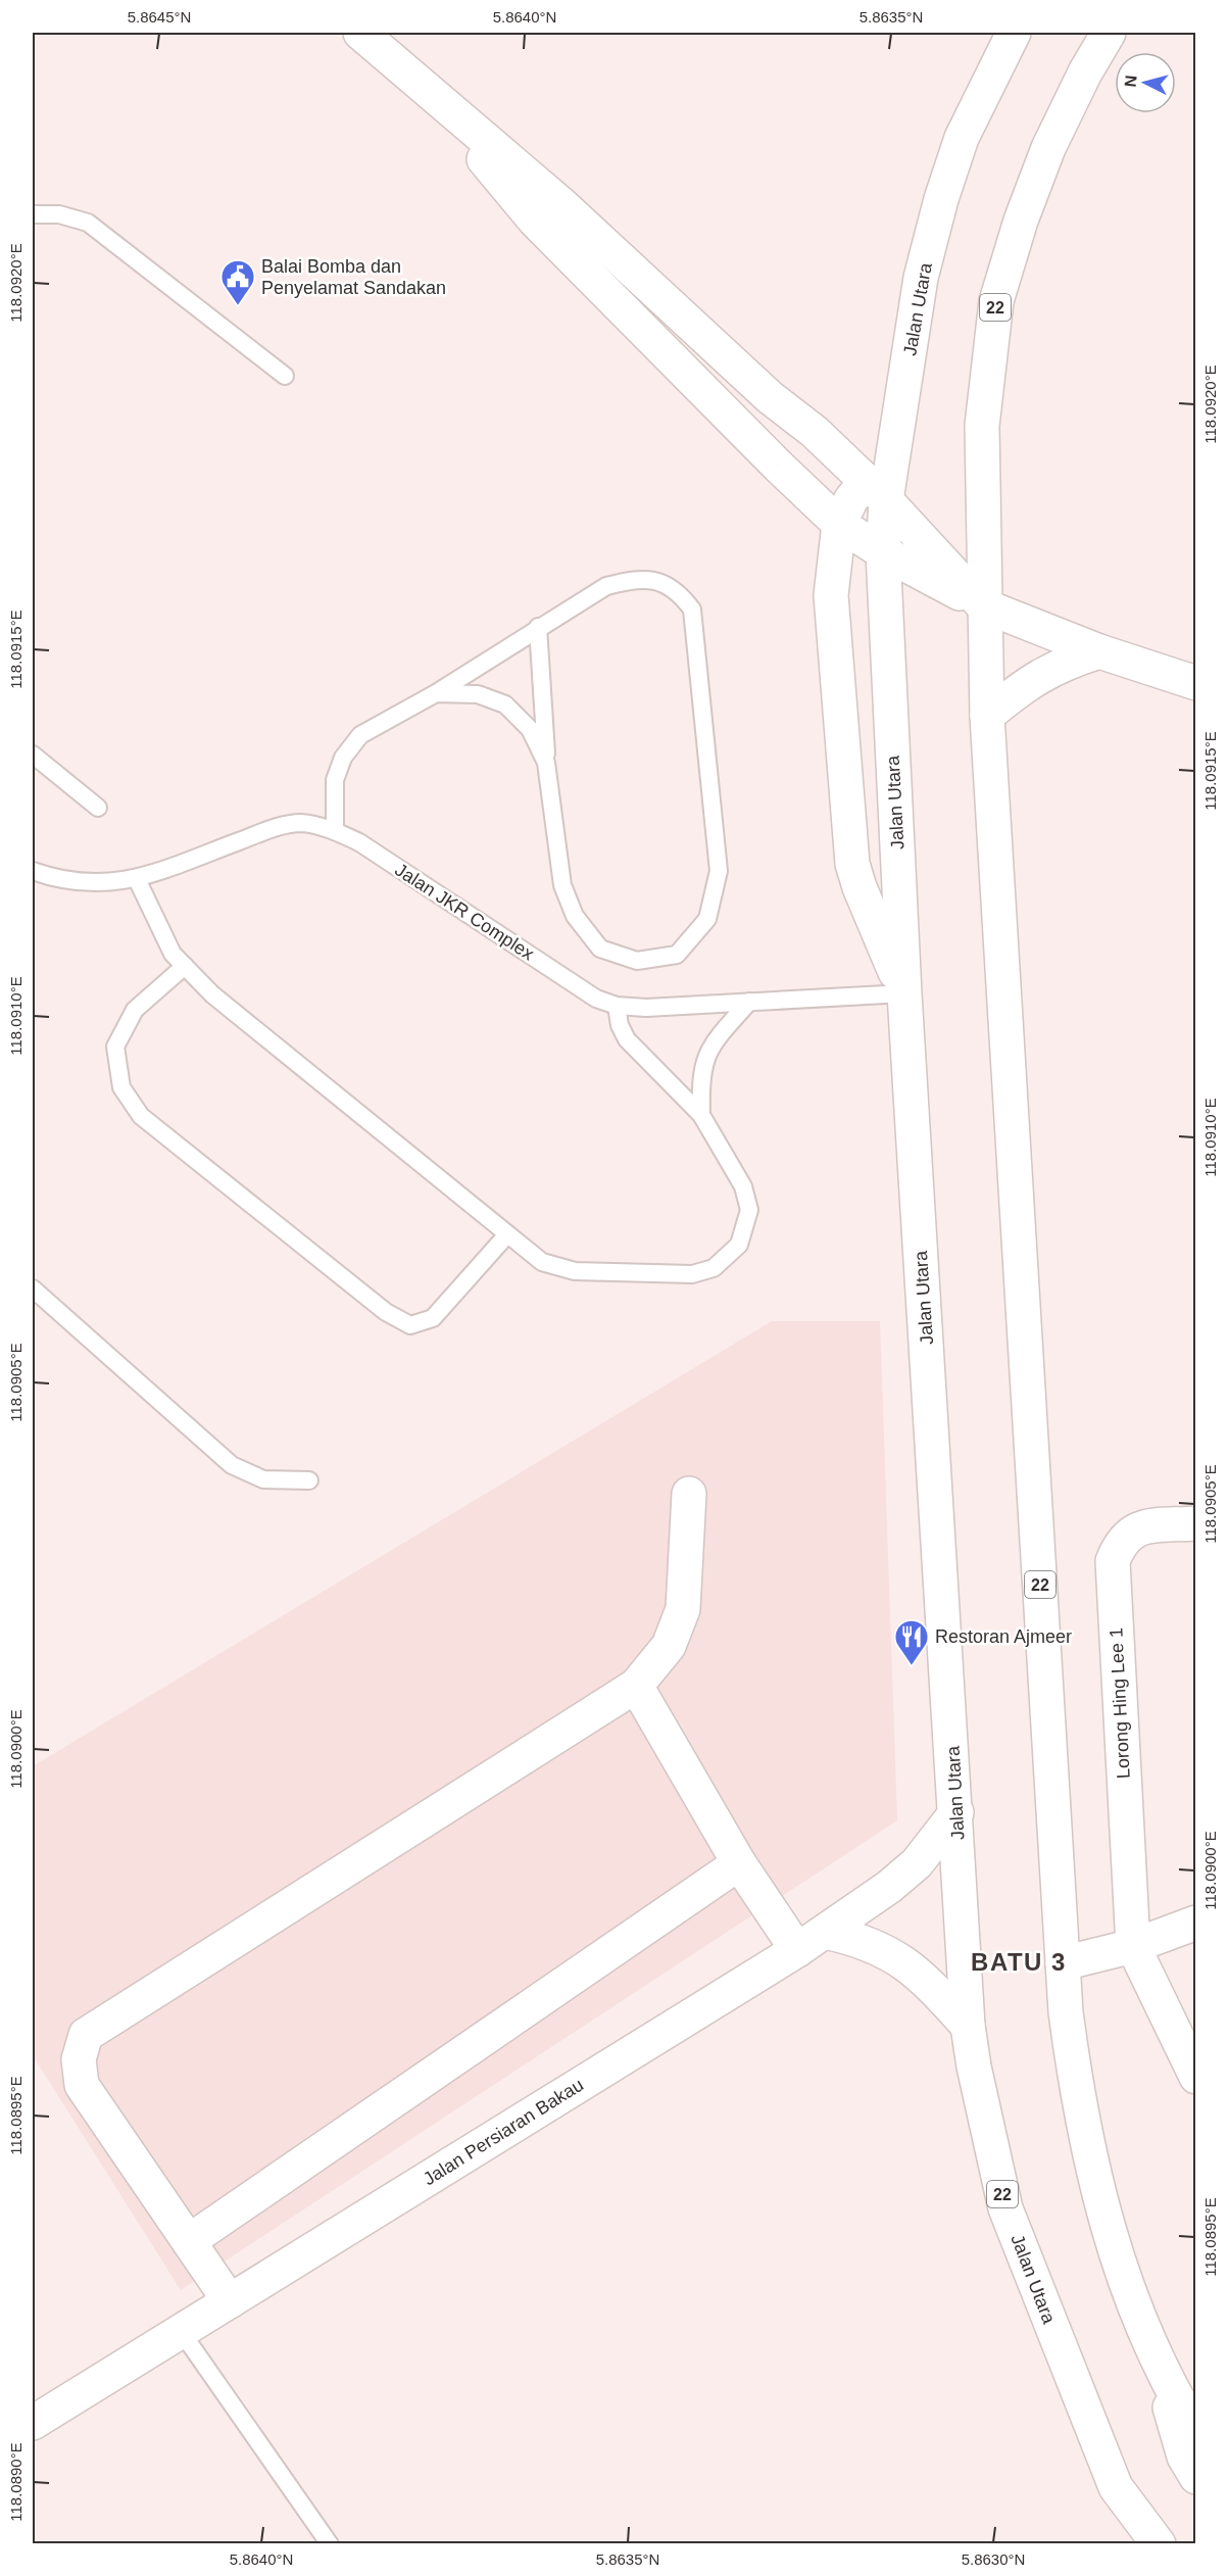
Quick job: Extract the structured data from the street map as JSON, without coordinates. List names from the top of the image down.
{
  "streets": {
    "main road": [
      "22",
      "Jalan Utara",
      "Lorong Hing Lee 1",
      "Jalan Persiaran Bakau"
    ],
    "lane": ["Jalan JKR Complex"]
  },
  "crossings": [
    ["Jalan Utara", "Jalan JKR Complex"],
    ["Jalan Utara", "Jalan Persiaran Bakau"]
  ],
  "districts": ["BATU 3"],
  "places": {
    "public building": ["Balai Bomba dan Penyelamat Sandakan"],
    "restaurant": ["Restoran Ajmeer"]
  },
  "north": "left",
  "coordinates": [
    "5.8645°N",
    "5.8640°N",
    "5.8635°N",
    "118.0920°E",
    "118.0915°E",
    "118.0910°E",
    "118.0905°E",
    "118.0900°E",
    "118.0895°E",
    "118.0890°E",
    "5.8630°N"
  ]
}
